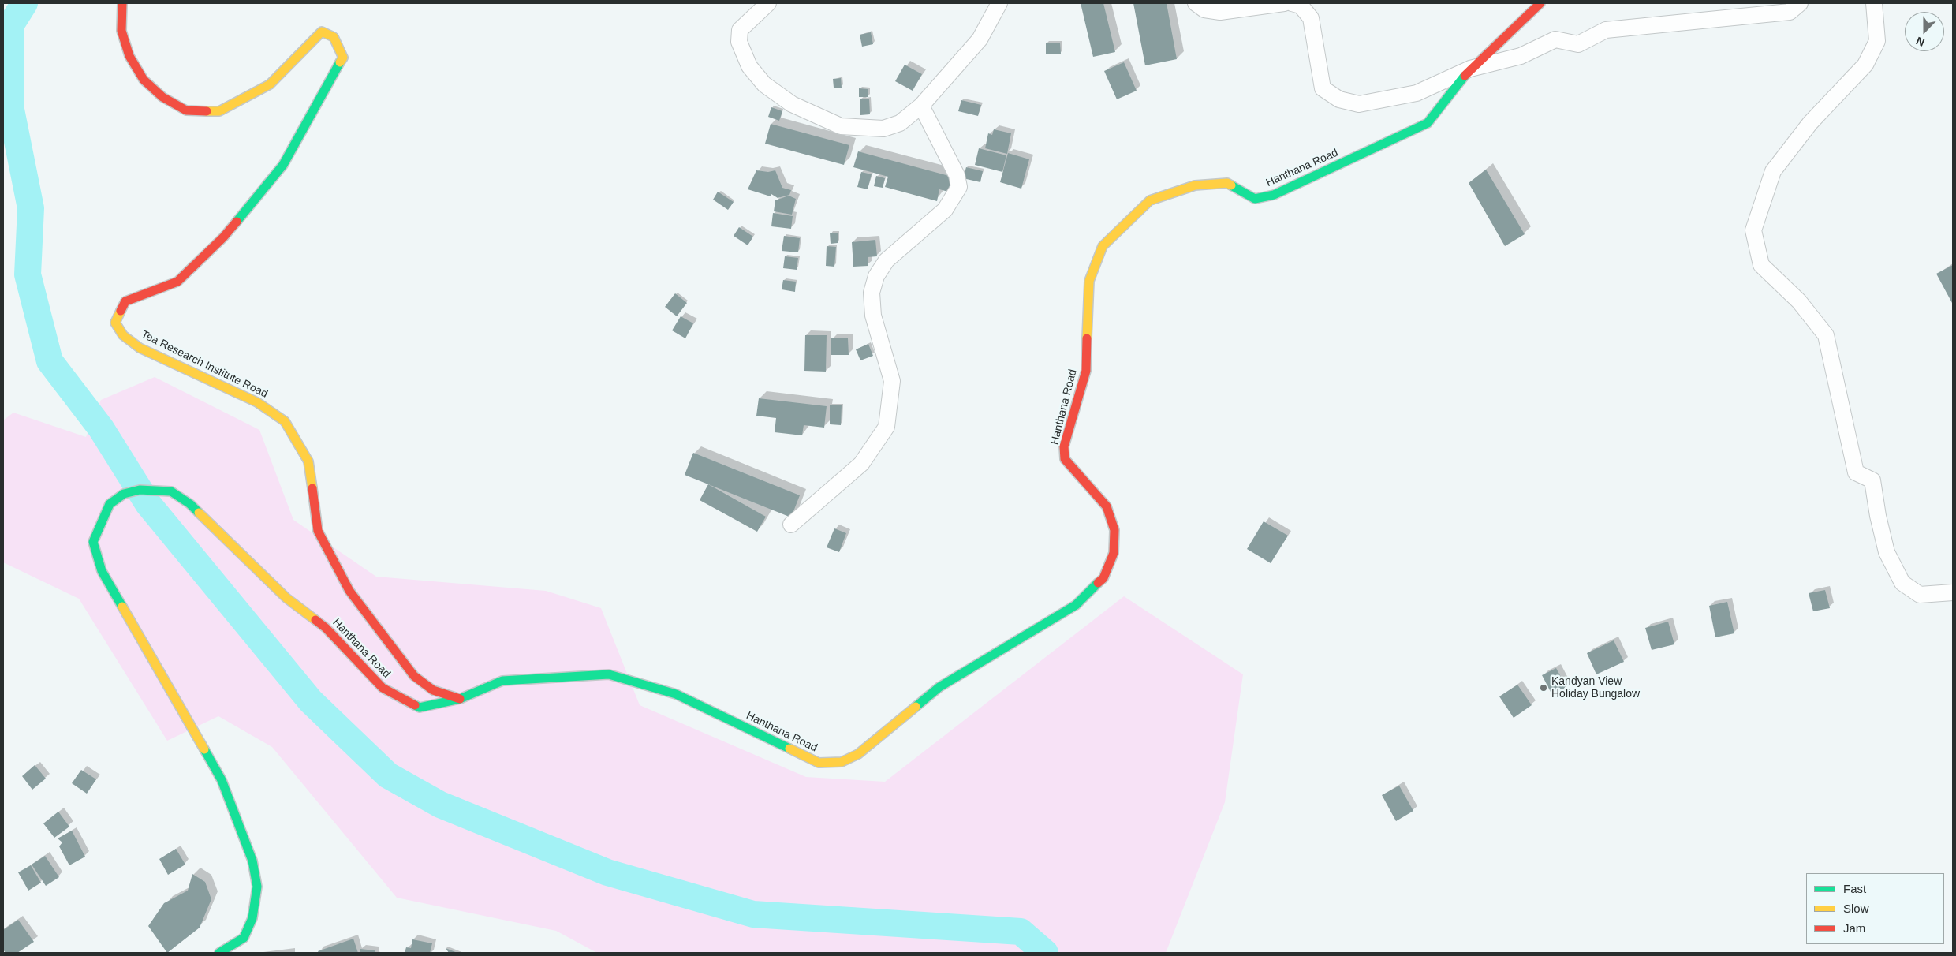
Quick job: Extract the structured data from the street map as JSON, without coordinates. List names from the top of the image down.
{
  "streets": {
    "street": ["Hanthana Road", "Tea Research Institute Road"]
  },
  "crossings": [
    ["Hanthana Road", "Tea Research Institute Road"]
  ],
  "places": ["Kandyan View Holiday Bungalow"],
  "legend": ["Fast", "Slow", "Jam"],
  "north": "bottom"
}
